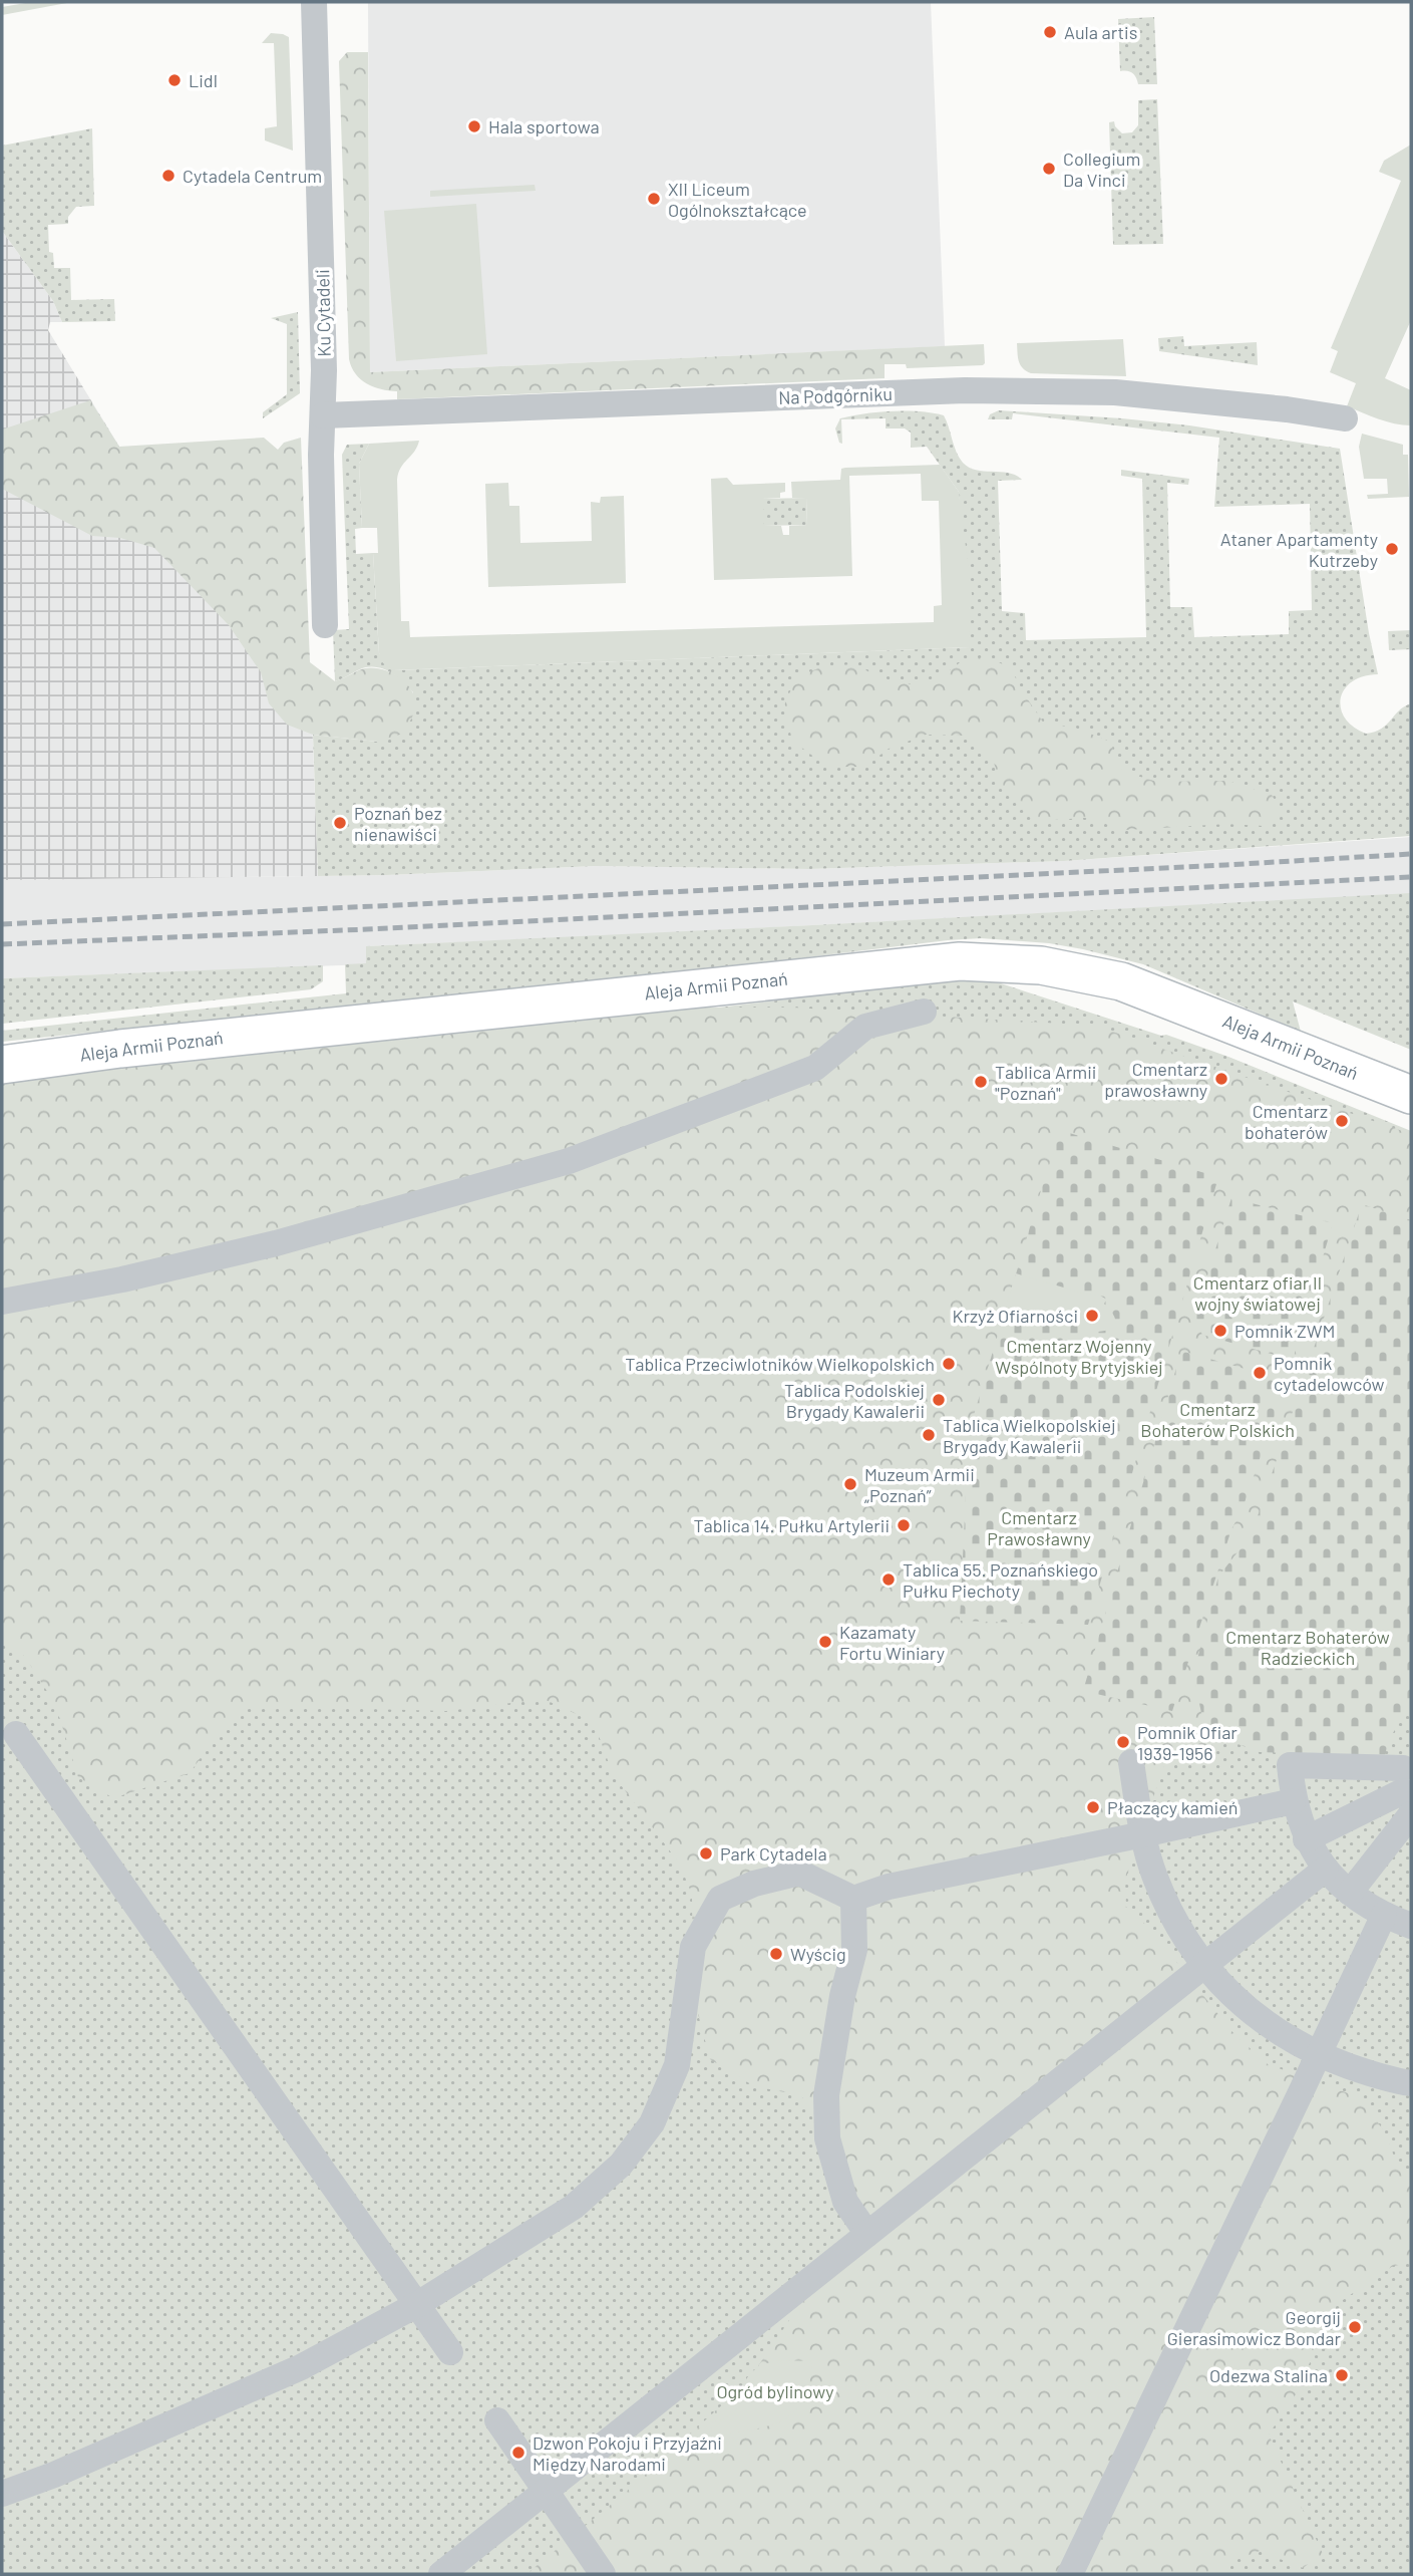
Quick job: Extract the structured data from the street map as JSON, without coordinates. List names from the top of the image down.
{
  "streets": {
    "street": ["Ku Cytadeli", "Na Podgórniku", "Aleja Armii Poznań"]
  },
  "crossings": [
    ["Ku Cytadeli", "Na Podgórniku"]
  ],
  "parks": [
    "Cmentarz ofiar II wojny światowej",
    "Cmentarz Wojenny Wspólnoty Brytyjskiej",
    "Cmentarz Bohaterów Polskich",
    "Cmentarz Prawosławny",
    "Cmentarz Bohaterów Radzieckich",
    "Ogród bylinowy"
  ],
  "places": [
    "Aula artis",
    "Lidl",
    "Hala sportowa",
    "Collegium Da Vinci",
    "Cytadela Centrum",
    "XII Liceum Ogólnokształcące",
    "Ataner Apartamenty Kutrzeby",
    "Poznań bez nienawiści",
    "Cmentarz prawosławny",
    "Tablica Armii \"Poznań\"",
    "Cmentarz bohaterów",
    "Krzyż Ofiarności",
    "Pomnik ZWM",
    "Tablica Przeciwlotników Wielkopolskich",
    "Pomnik cytadelowców",
    "Tablica Podolskiej Brygady Kawalerii",
    "Tablica Wielkopolskiej Brygady Kawalerii",
    "Muzeum Armii „Poznań”",
    "Tablica 14. Pułku Artylerii",
    "Tablica 55. Poznańskiego Pułku Piechoty",
    "Kazamaty Fortu Winiary",
    "Pomnik Ofiar 1939-1956",
    "Płaczący kamień",
    "Park Cytadela",
    "Wyścig",
    "Georgij Gierasimowicz Bondar",
    "Odezwa Stalina",
    "Dzwon Pokoju i Przyjaźni Między Narodami"
  ]
}
